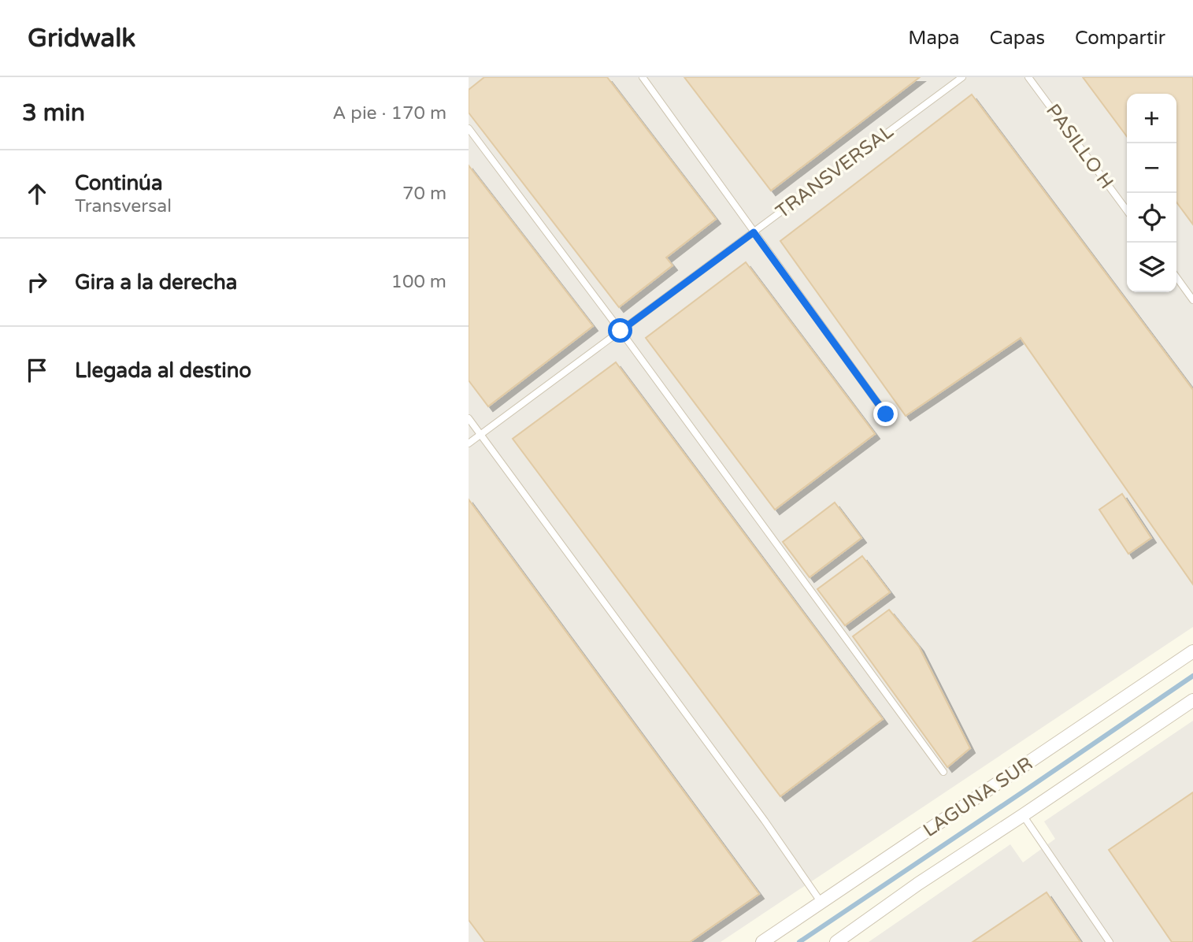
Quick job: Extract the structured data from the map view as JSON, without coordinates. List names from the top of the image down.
{
  "streets": {
    "street": ["LAGUNA SUR"],
    "lane": ["PASILLO H", "TRANSVERSAL"]
  },
  "page": {
    "header": "Gridwalk",
    "nav": ["Mapa", "Capas", "Compartir"],
    "heading": ["3 min", "A pie · 170 m"],
    "map_buttons": ["+", "−"],
    "list": [
      ["Continúa", "Transversal", "70 m"],
      ["Gira a la derecha", "100 m"],
      "Llegada al destino"
    ]
  }
}
